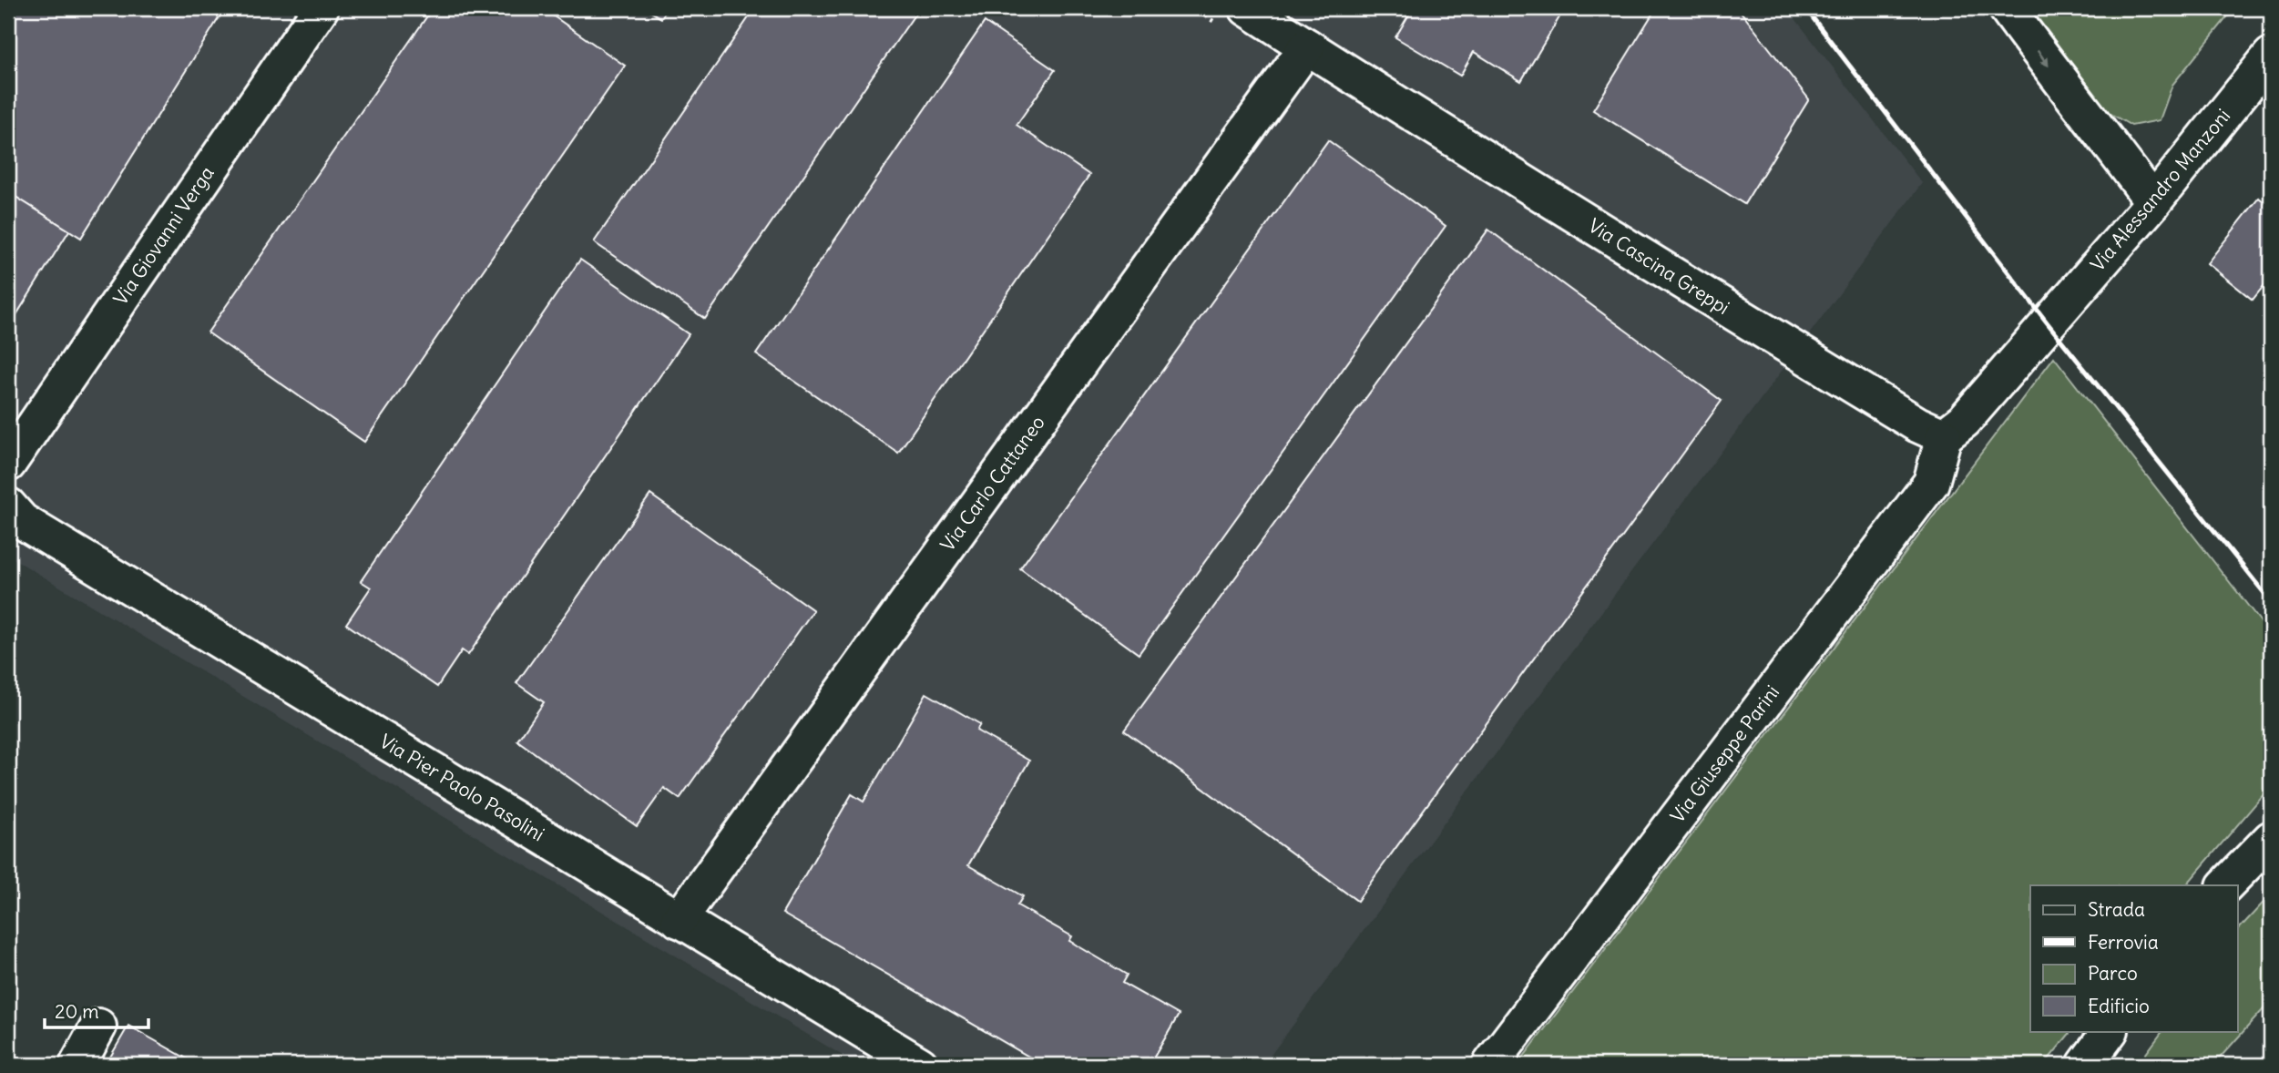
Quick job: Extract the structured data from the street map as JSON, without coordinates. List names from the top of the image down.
{
  "streets": {
    "street": [
      "Via Alessandro Manzoni",
      "Via Giovanni Verga",
      "Via Cascina Greppi",
      "Via Carlo Cattaneo",
      "Via Giuseppe Parini",
      "Via Pier Paolo Pasolini"
    ]
  },
  "crossings": [
    ["Via Alessandro Manzoni", "Via Cascina Greppi"],
    ["Via Alessandro Manzoni", "Via Giuseppe Parini"],
    ["Via Cascina Greppi", "Via Carlo Cattaneo"],
    ["Via Cascina Greppi", "Via Giuseppe Parini"],
    ["Via Carlo Cattaneo", "Via Pier Paolo Pasolini"]
  ],
  "legend": [
    "Strada",
    "Ferrovia",
    "Parco",
    "Edificio"
  ],
  "scale_bar": "20 m"
}
